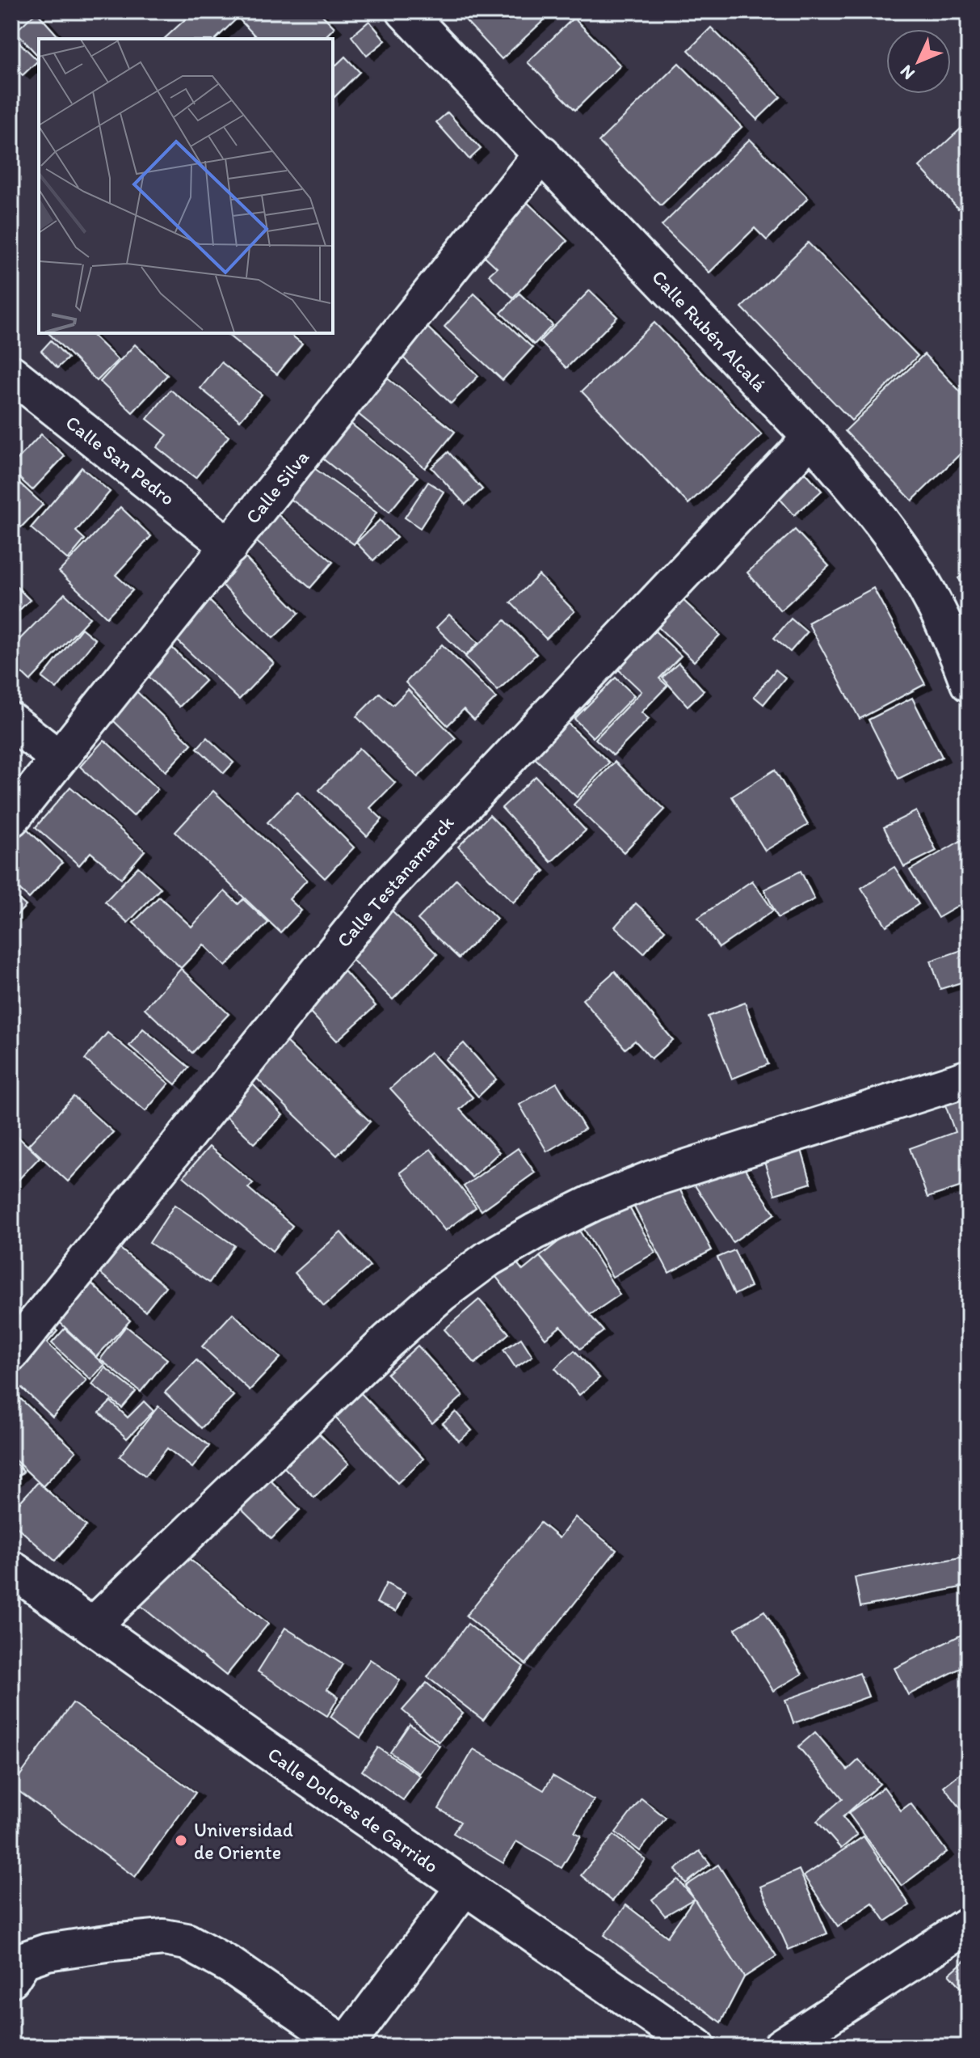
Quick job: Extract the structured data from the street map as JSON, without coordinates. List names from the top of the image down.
{
  "streets": {
    "street": [
      "Calle Rubén Alcalá",
      "Calle San Pedro",
      "Calle Silva",
      "Calle Testanamarck",
      "Calle Dolores de Garrido"
    ]
  },
  "crossings": [
    ["Calle Rubén Alcalá", "Calle Silva"],
    ["Calle Rubén Alcalá", "Calle Testanamarck"],
    ["Calle San Pedro", "Calle Silva"]
  ],
  "places": ["Universidad de Oriente"],
  "north": "bottom left"
}
